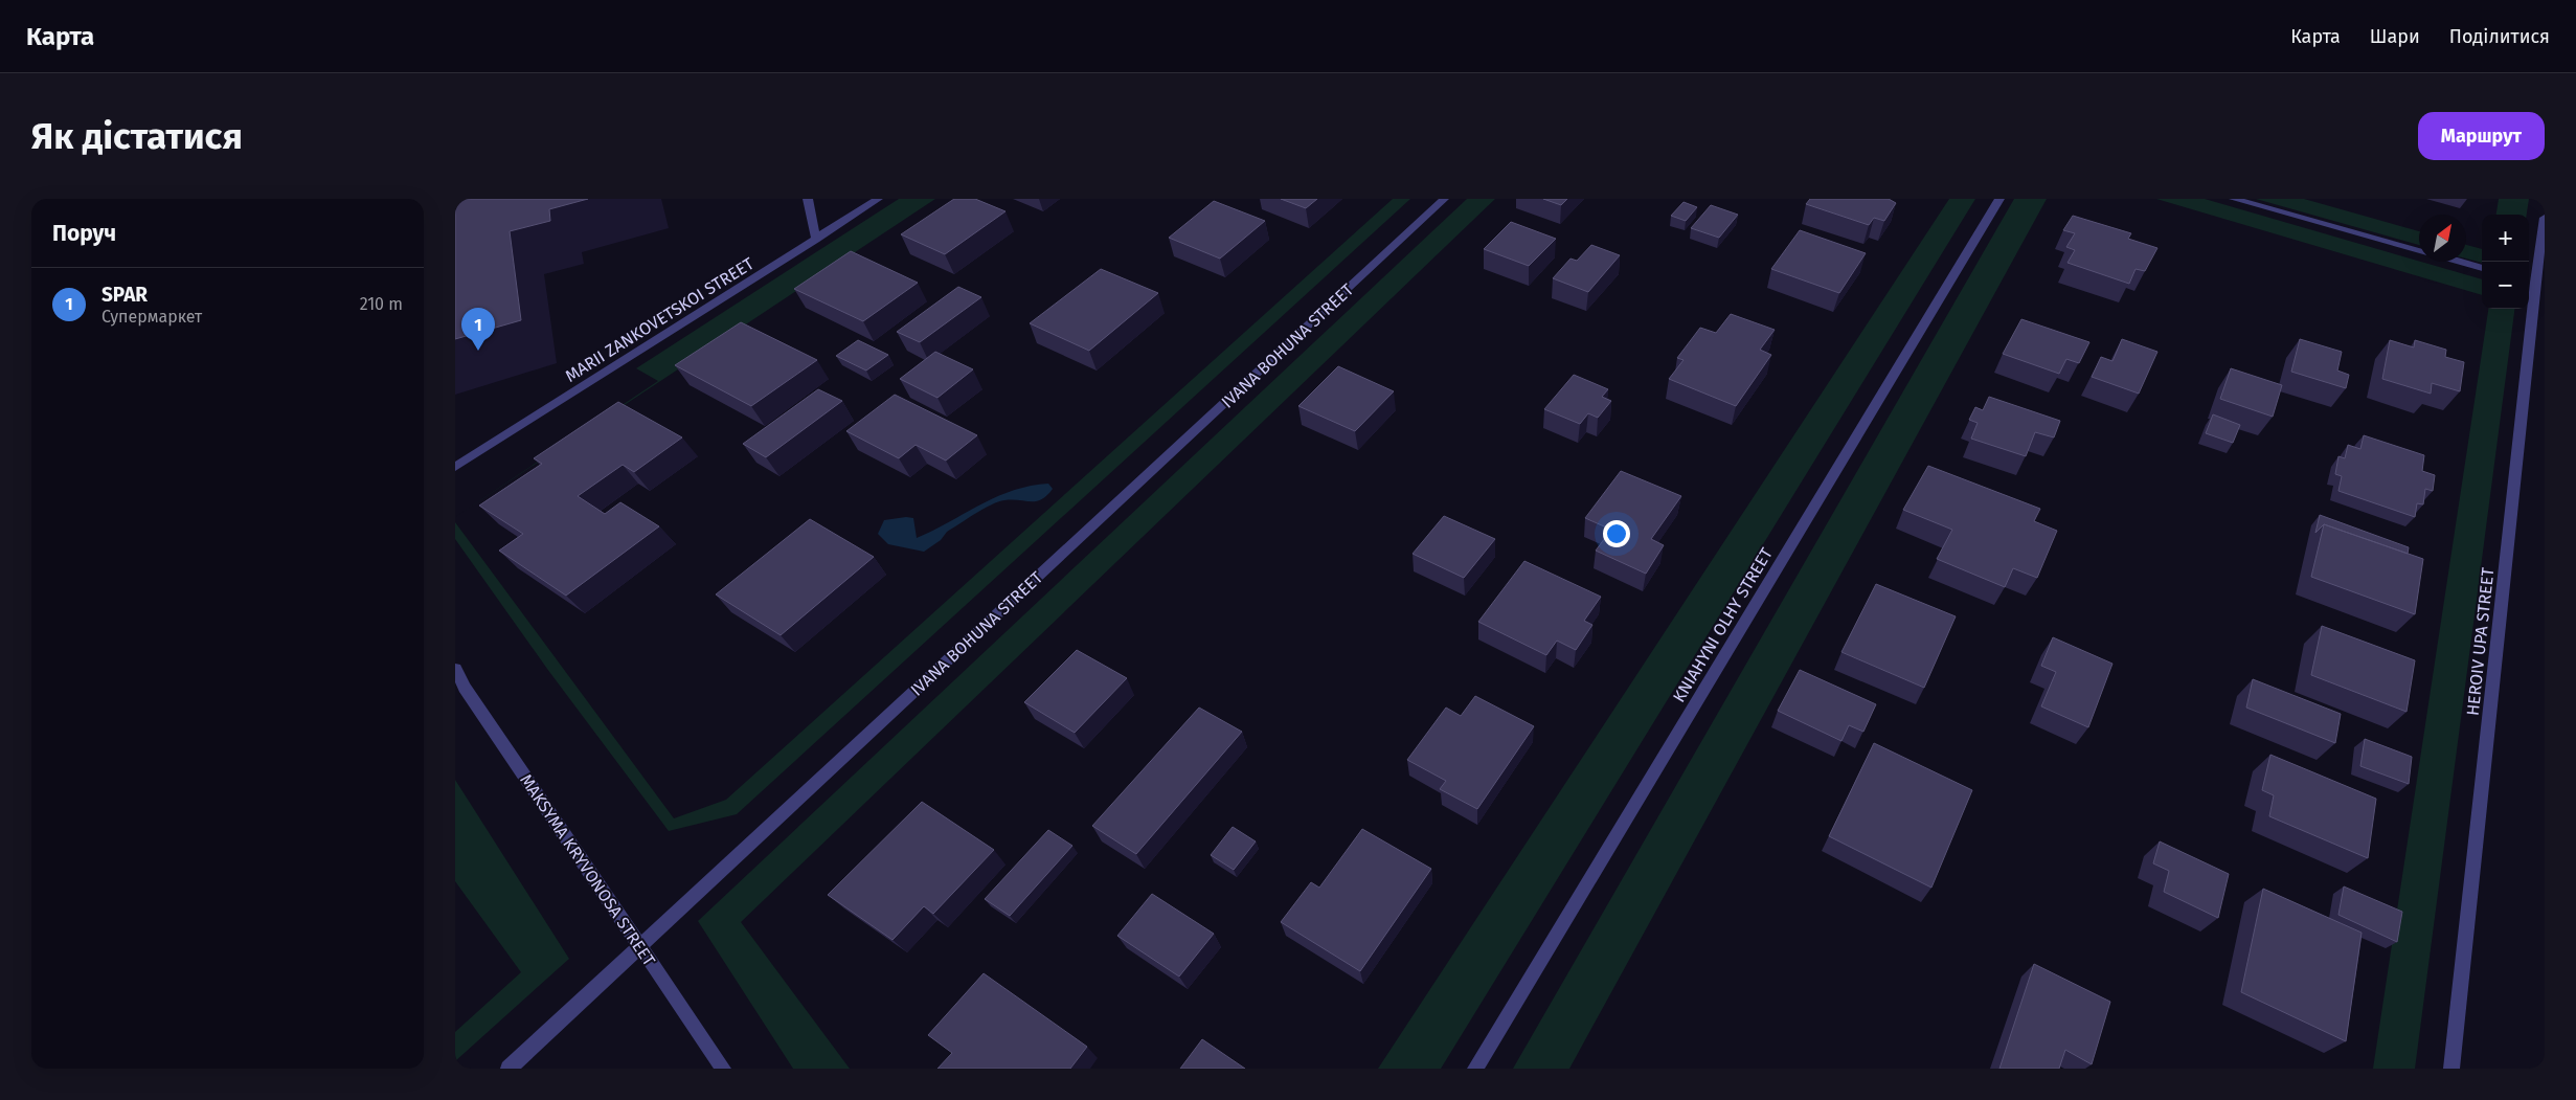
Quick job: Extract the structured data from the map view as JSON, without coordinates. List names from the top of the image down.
{
  "streets": {
    "street": [
      "MARII ZANKOVETSKOI STREET",
      "IVANA BOHUNA STREET",
      "KNIAHYNI OLHY STREET",
      "HEROIV UPA STREET",
      "MAKSYMA KRYVONOSA STREET"
    ]
  },
  "crossings": [
    ["IVANA BOHUNA STREET", "MAKSYMA KRYVONOSA STREET"]
  ],
  "north": "top right",
  "page": {
    "header": "Карта",
    "nav": ["Карта", "Шари", "Поділитися"],
    "buttons": "Маршрут",
    "title": "Як дістатися",
    "heading": "Поруч",
    "map_buttons": ["+", "−"],
    "list": [
      {
        "mark": "1",
        "name": "SPAR",
        "note": "Супермаркет",
        "value": "210 m"
      }
    ],
    "pins": "1"
  }
}
